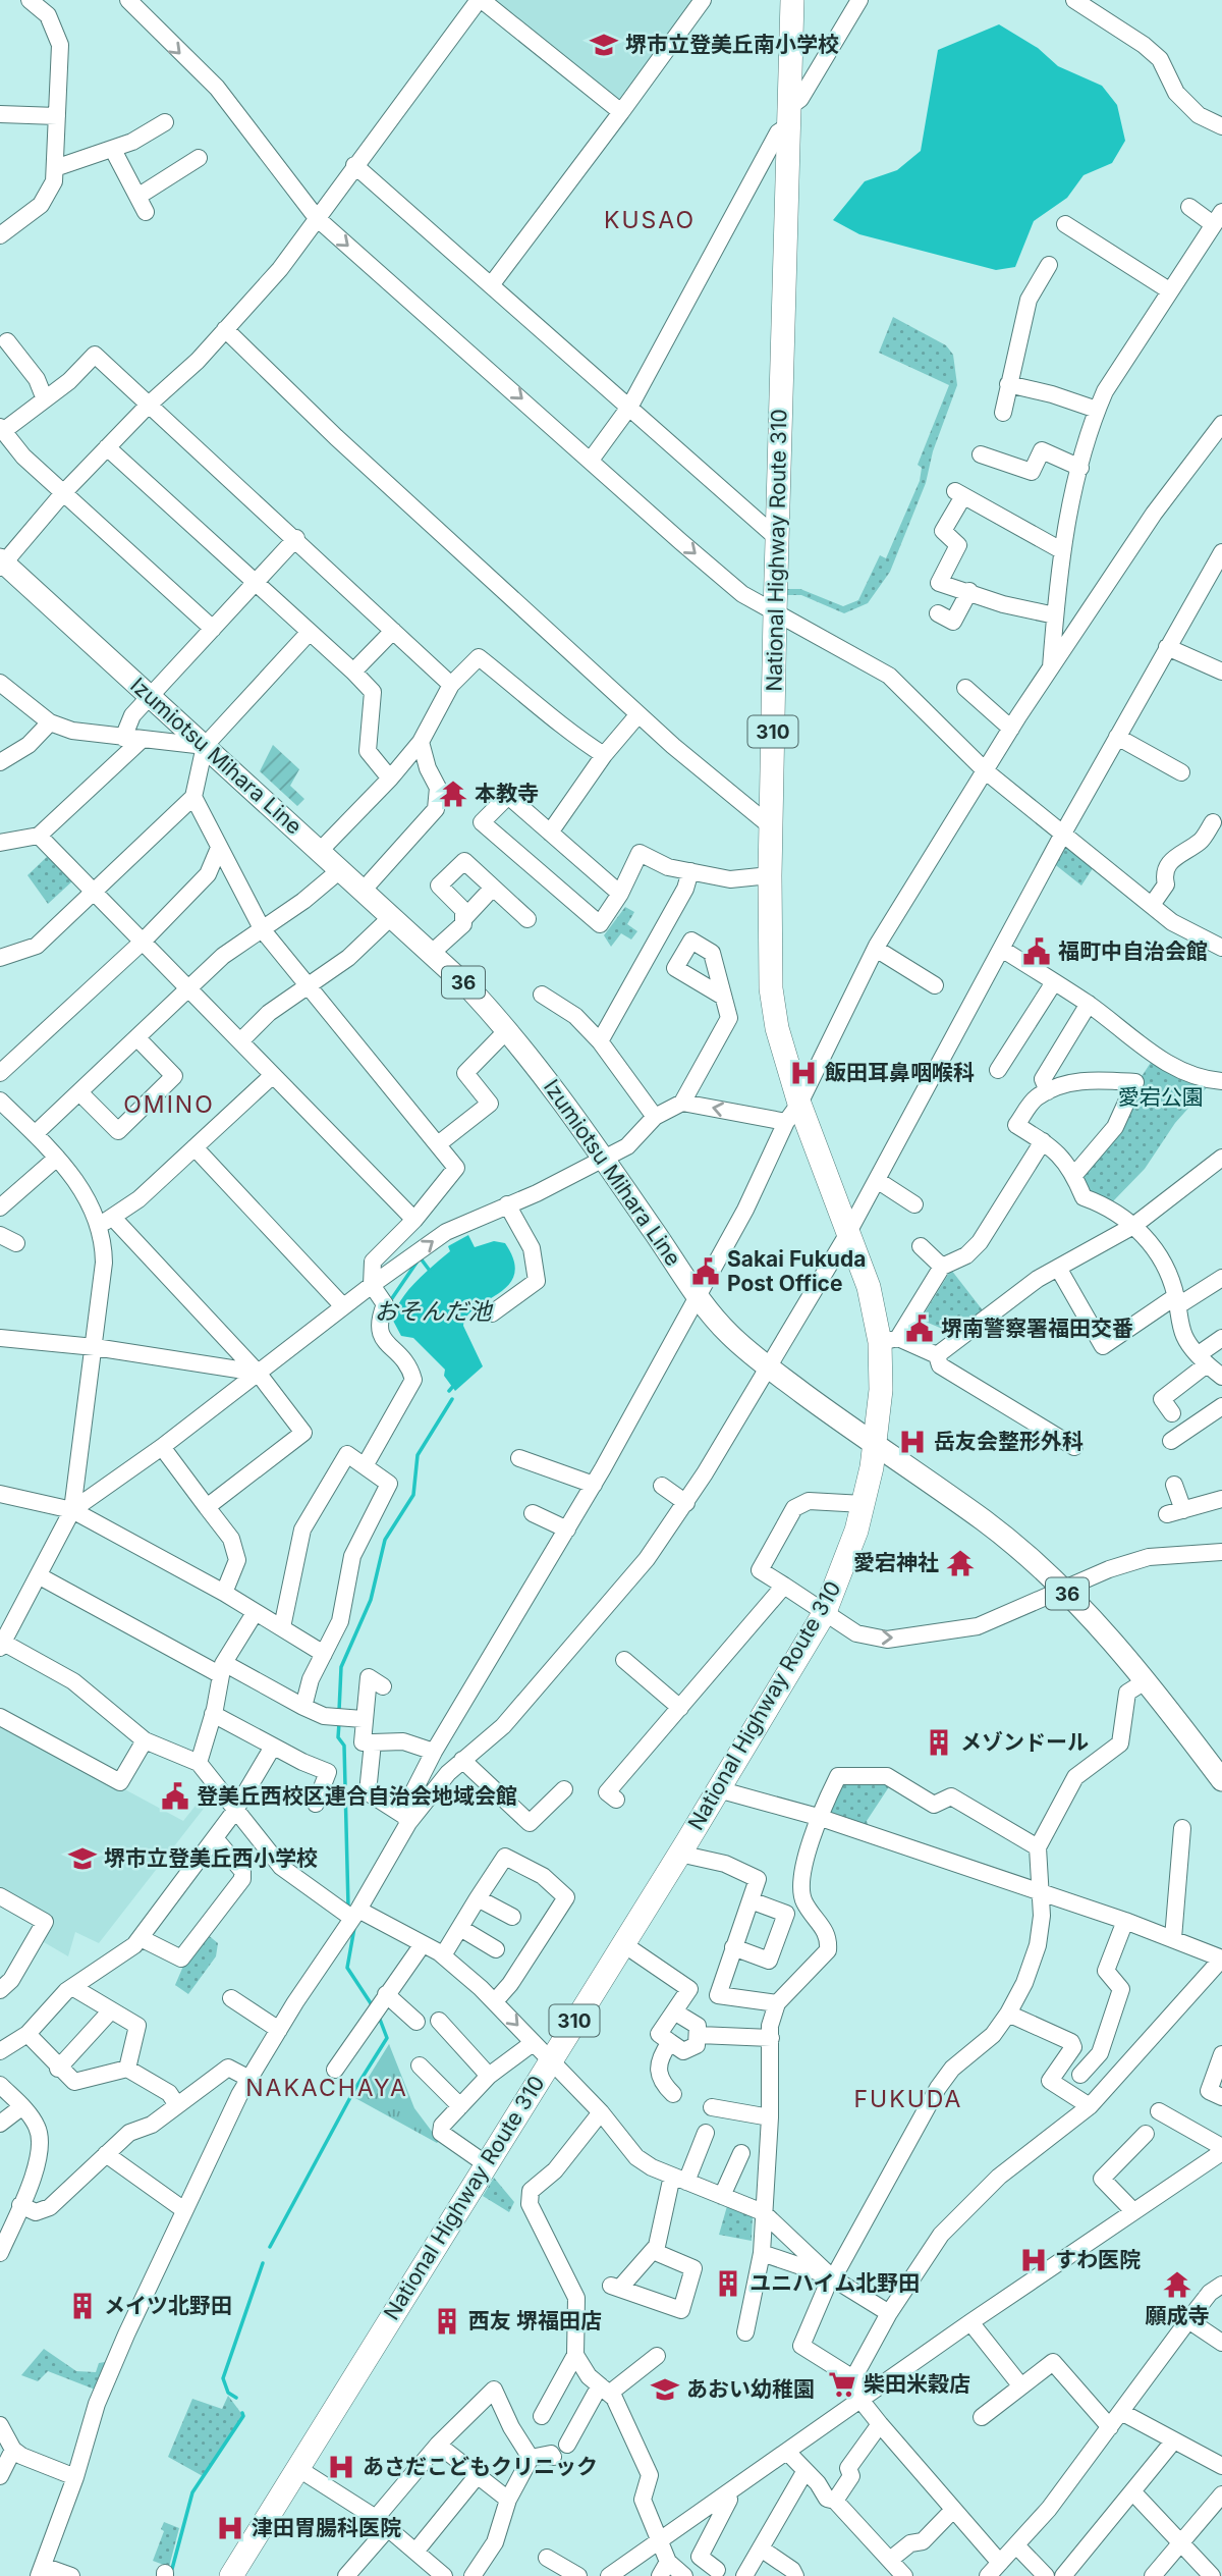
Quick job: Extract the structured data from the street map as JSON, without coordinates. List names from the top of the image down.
{
  "streets": {
    "highway": ["National Highway Route 310", "310"],
    "main road": ["Izumiotsu Mihara Line", "36"]
  },
  "crossings": [
    ["National Highway Route 310", "Izumiotsu Mihara Line"]
  ],
  "districts": [
    "KUSAO",
    "OMINO",
    "NAKACHAYA",
    "FUKUDA"
  ],
  "water": ["おそんだ池"],
  "parks": ["愛宕公園"],
  "places": {
    "school or university": ["堺市立登美丘南小学校", "堺市立登美丘西小学校", "あおい幼稚園"],
    "temple": ["本教寺", "愛宕神社", "願成寺"],
    "public building": [
      "福町中自治会館",
      "Sakai Fukuda Post Office",
      "堺南警察署福田交番",
      "登美丘西校区連合自治会地域会館"
    ],
    "hospital": [
      "飯田耳鼻咽喉科",
      "岳友会整形外科",
      "すわ医院",
      "あさだこどもクリニック",
      "津田胃腸科医院"
    ],
    "building": [
      "メゾンドール",
      "ユニハイム北野田",
      "メイツ北野田",
      "西友 堺福田店"
    ],
    "supermarket": ["柴田米穀店"]
  }
}
